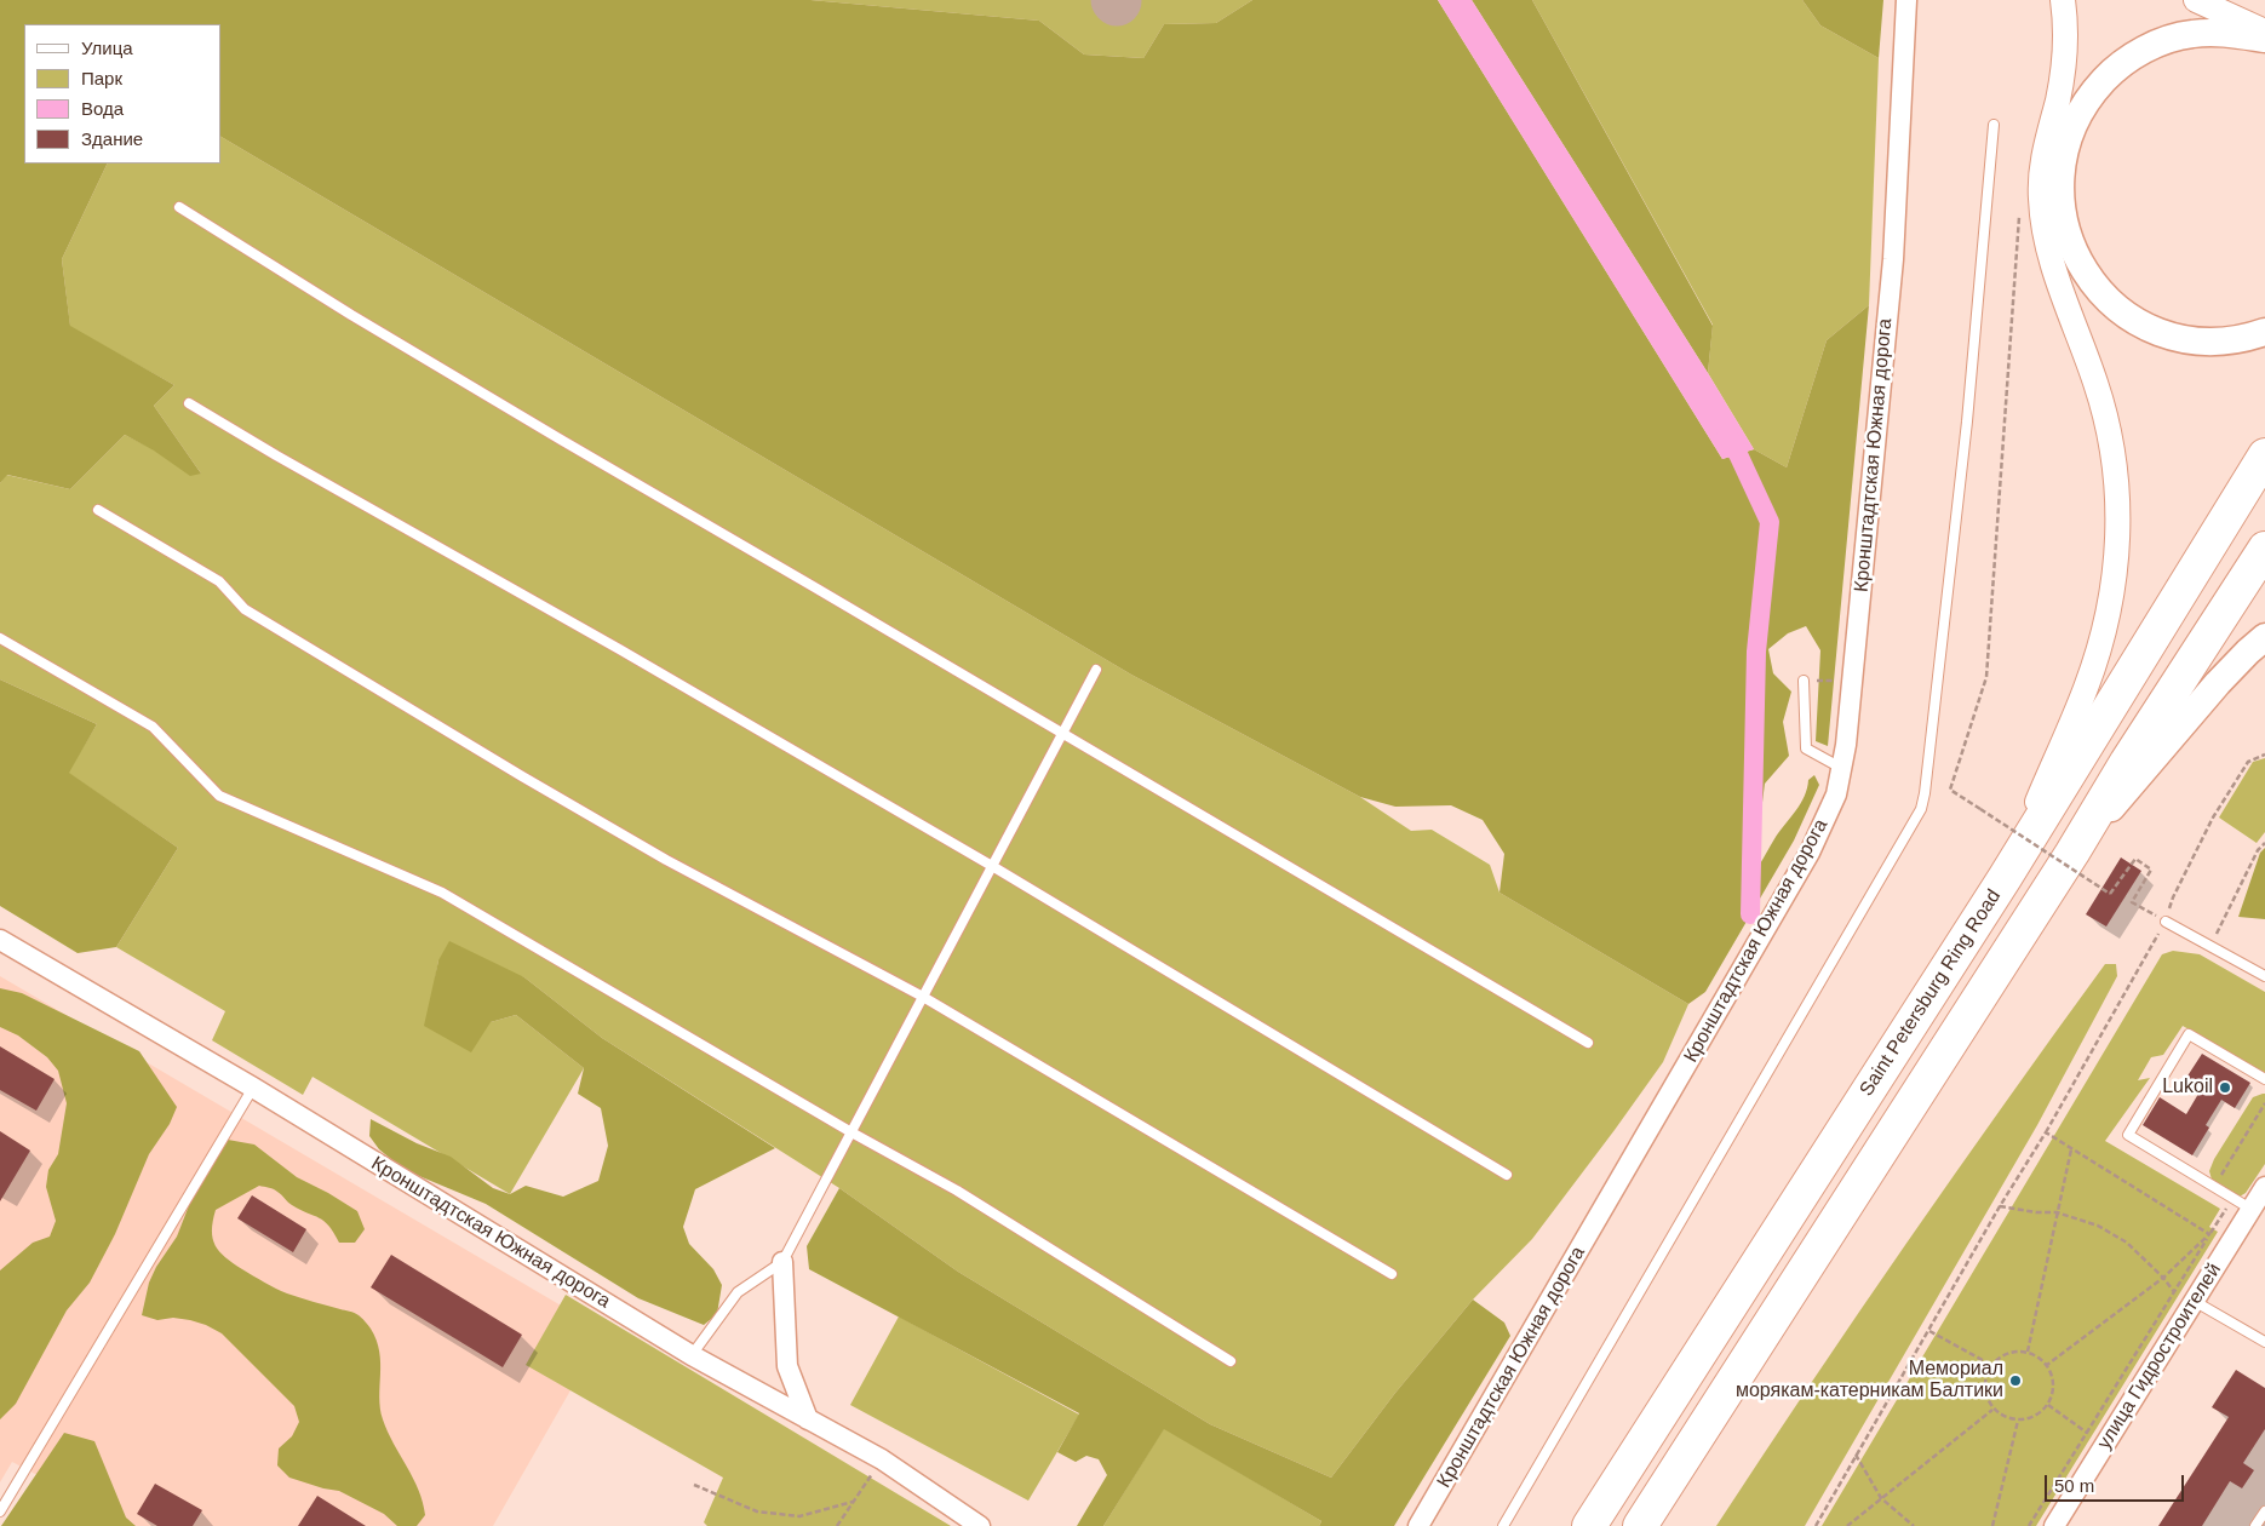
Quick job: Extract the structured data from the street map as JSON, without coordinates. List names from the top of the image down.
{
  "streets": {
    "highway": ["Saint Petersburg Ring Road"],
    "street": ["Кронштадтская Южная дорога", "улица Гидростроителей"]
  },
  "places": ["Lukoil", "Мемориал морякам-катерникам Балтики"],
  "legend": [
    "Улица",
    "Парк",
    "Вода",
    "Здание"
  ],
  "scale_bar": "50 m"
}
